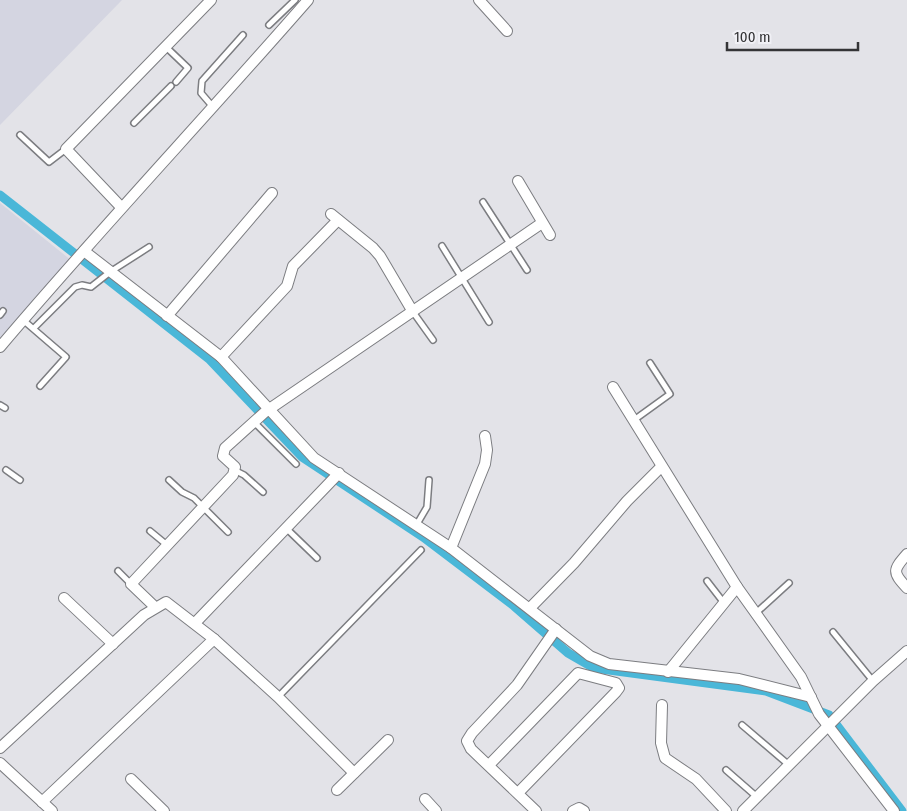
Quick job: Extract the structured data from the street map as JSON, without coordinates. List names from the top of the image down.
{
  "scale_bar": "100 m"
}
